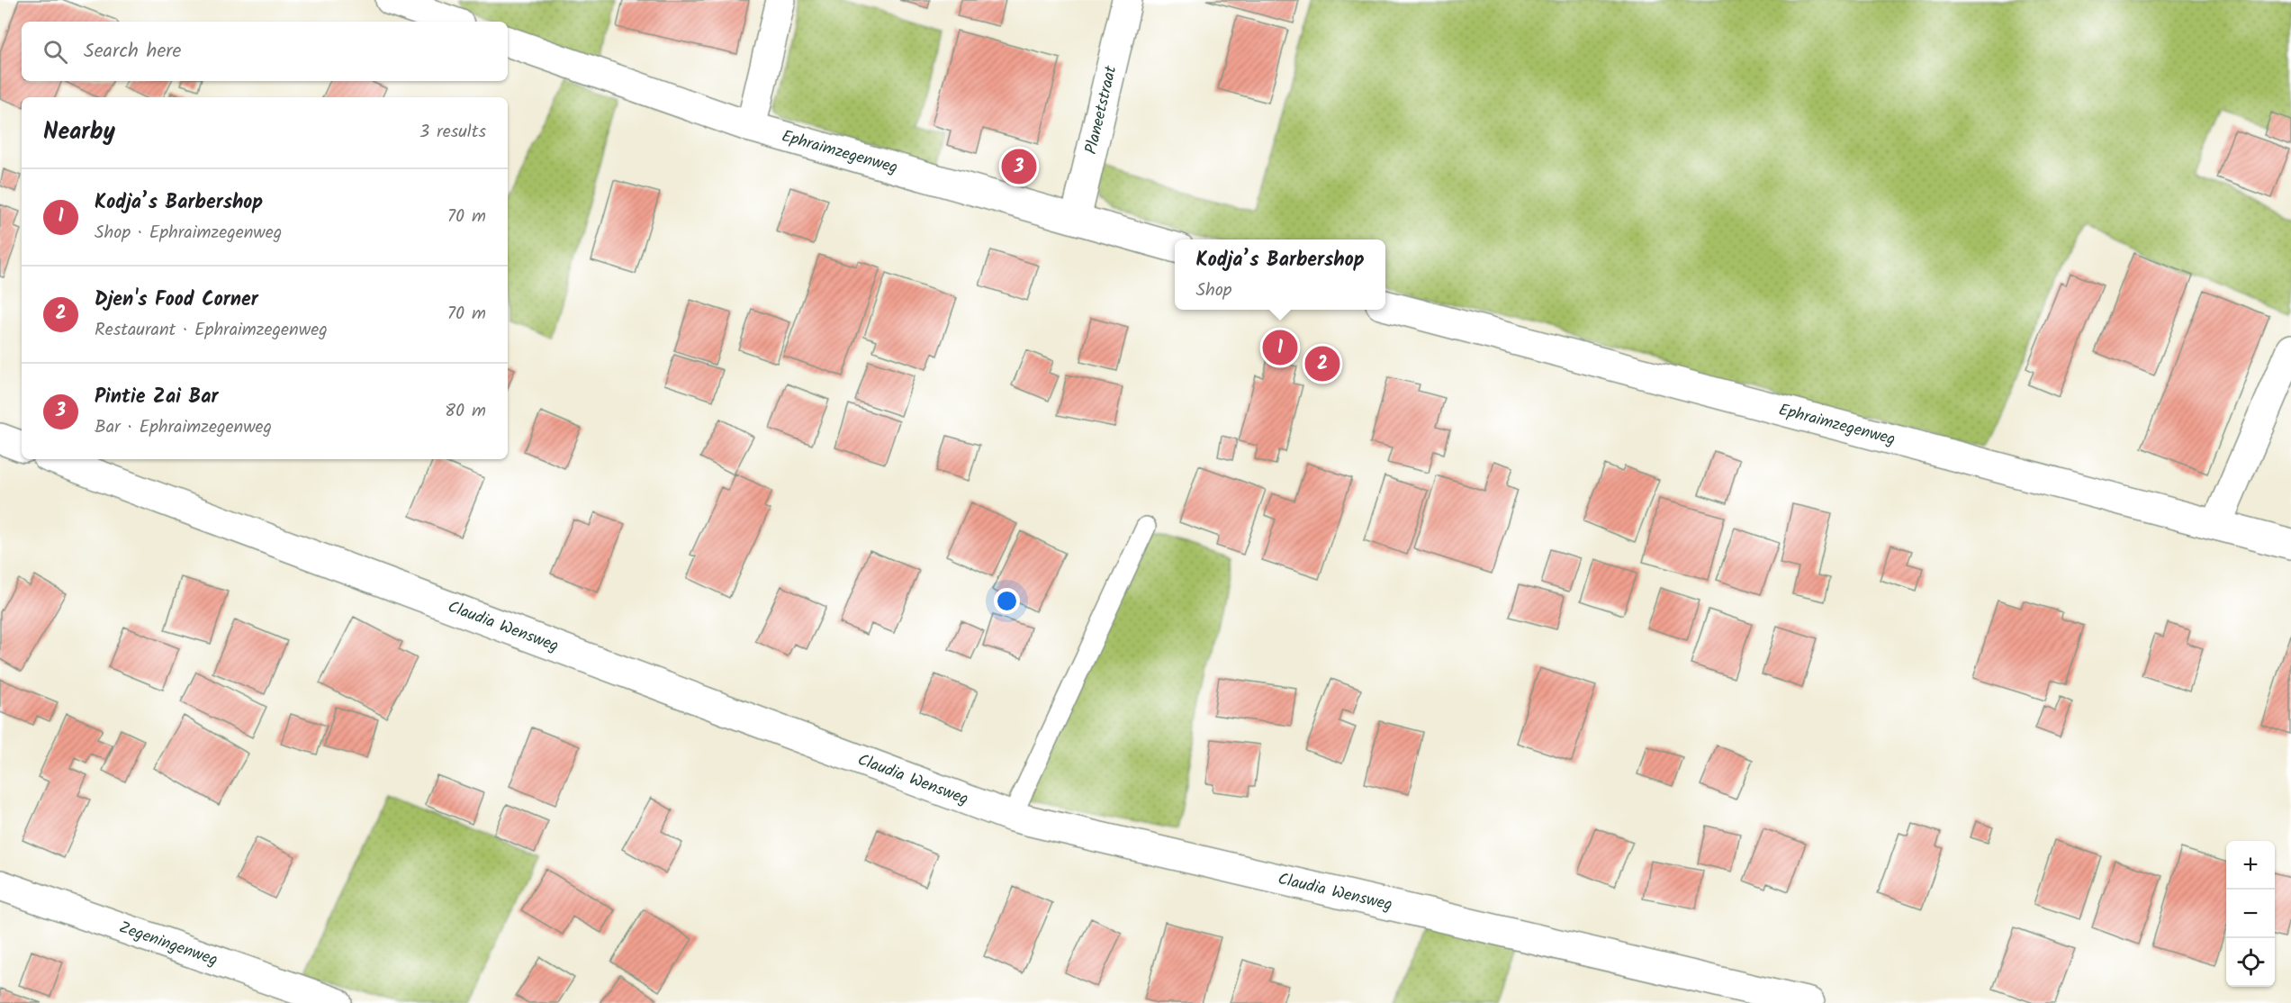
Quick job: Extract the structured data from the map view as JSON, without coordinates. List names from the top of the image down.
{
  "streets": {
    "street": [
      "Planeetstraat",
      "Ephraimzegenweg",
      "Claudia Wensweg",
      "Zegeningenweg"
    ]
  },
  "crossings": [
    ["Planeetstraat", "Ephraimzegenweg"]
  ],
  "page": {
    "search": "Search here",
    "heading": ["Nearby", "3 results"],
    "pins": ["3", "1", "2"],
    "list": [
      {
        "mark": "1",
        "name": "Kodja’s Barbershop",
        "note": "Shop · Ephraimzegenweg",
        "value": "70 m"
      },
      {
        "mark": "2",
        "name": "Djen's Food Corner",
        "note": "Restaurant · Ephraimzegenweg",
        "value": "70 m"
      },
      {
        "mark": "3",
        "name": "Pintie Zai Bar",
        "note": "Bar · Ephraimzegenweg",
        "value": "80 m"
      }
    ],
    "popup": ["Kodja’s Barbershop", "Shop"],
    "map_buttons": ["+", "−"]
  }
}
